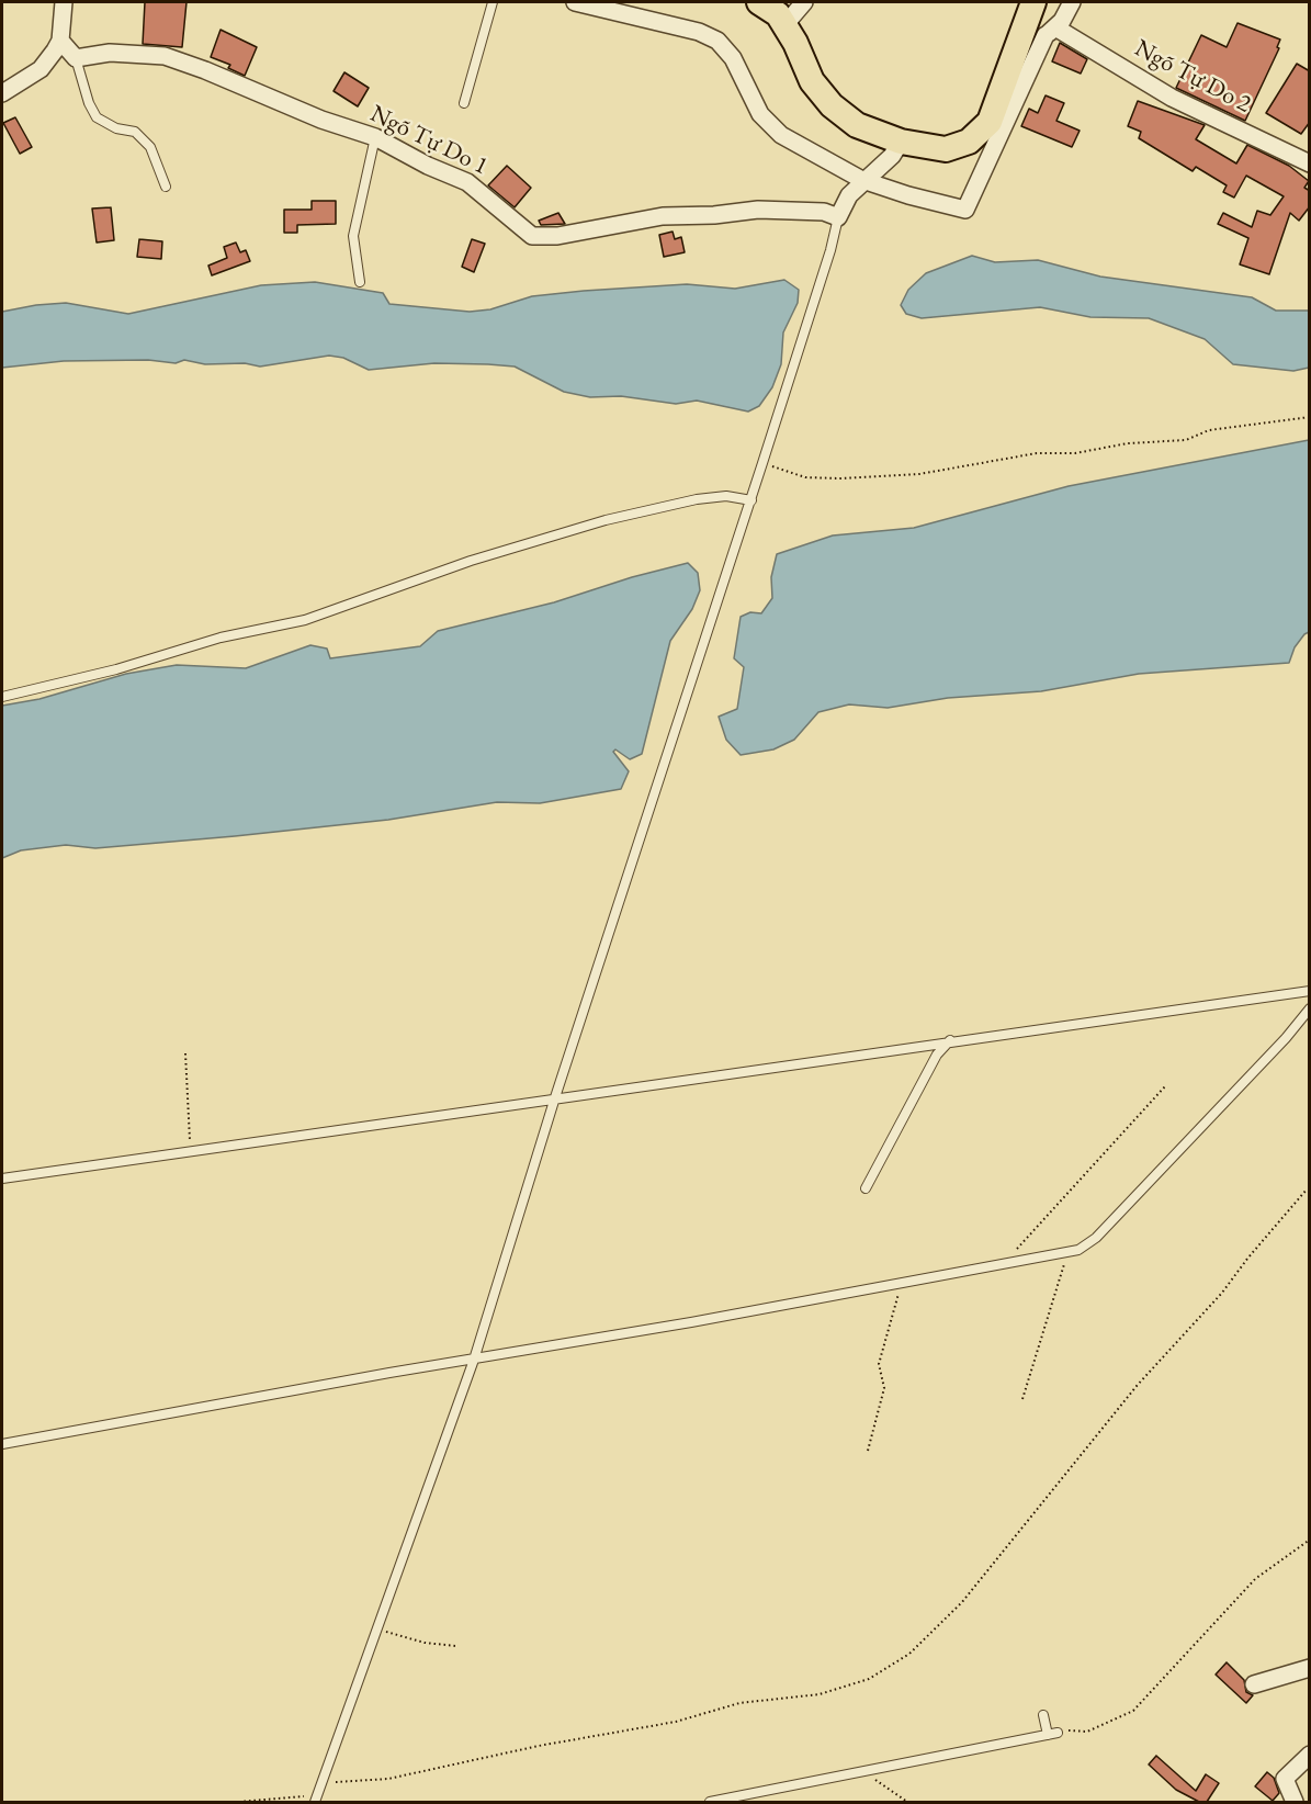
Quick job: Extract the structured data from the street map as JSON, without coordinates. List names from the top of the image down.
{
  "streets": {
    "street": ["Ngõ Tự Do 2", "Ngõ Tự Do 1"]
  }
}
